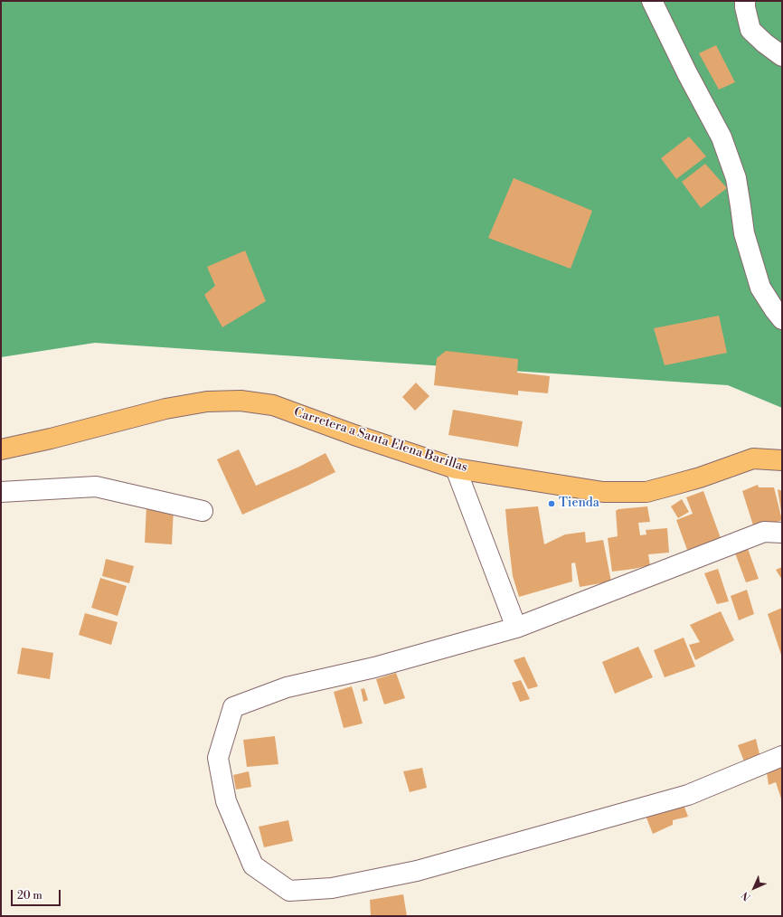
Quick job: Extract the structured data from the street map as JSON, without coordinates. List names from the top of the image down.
{
  "streets": {
    "main road": ["Carretera a Santa Elena Barillas"]
  },
  "places": ["Tienda"],
  "scale_bar": "20 m",
  "north": "bottom left"
}
